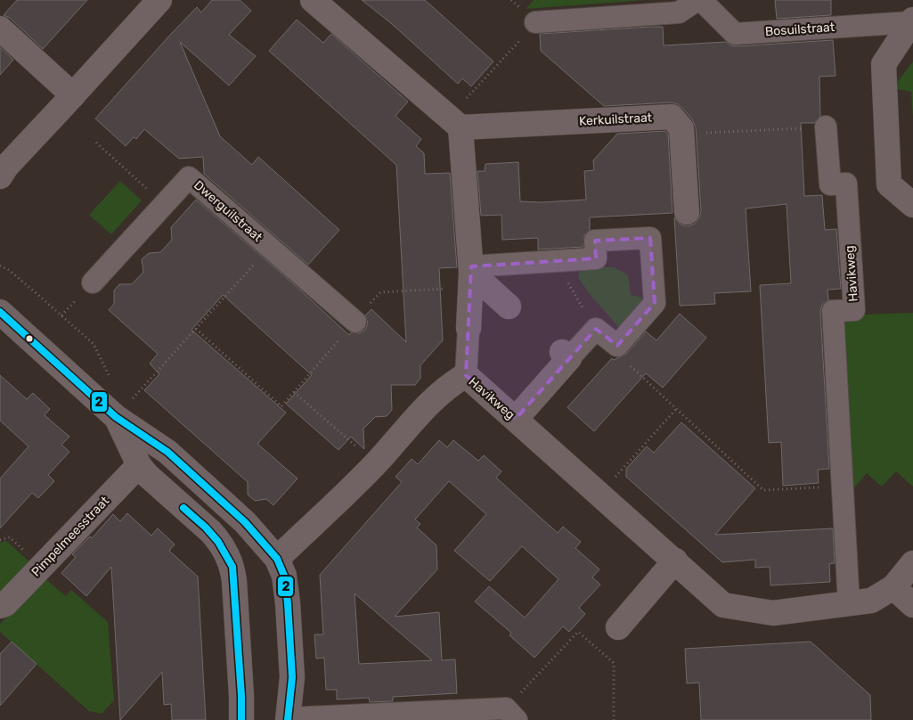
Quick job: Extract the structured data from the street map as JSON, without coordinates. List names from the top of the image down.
{
  "streets": {
    "street": [
      "Bosuilstraat",
      "Kerkuilstraat",
      "Dwerguilstraat",
      "Havikweg",
      "Pimpelmeesstraat"
    ]
  },
  "lines": ["transit line 2"]
}
